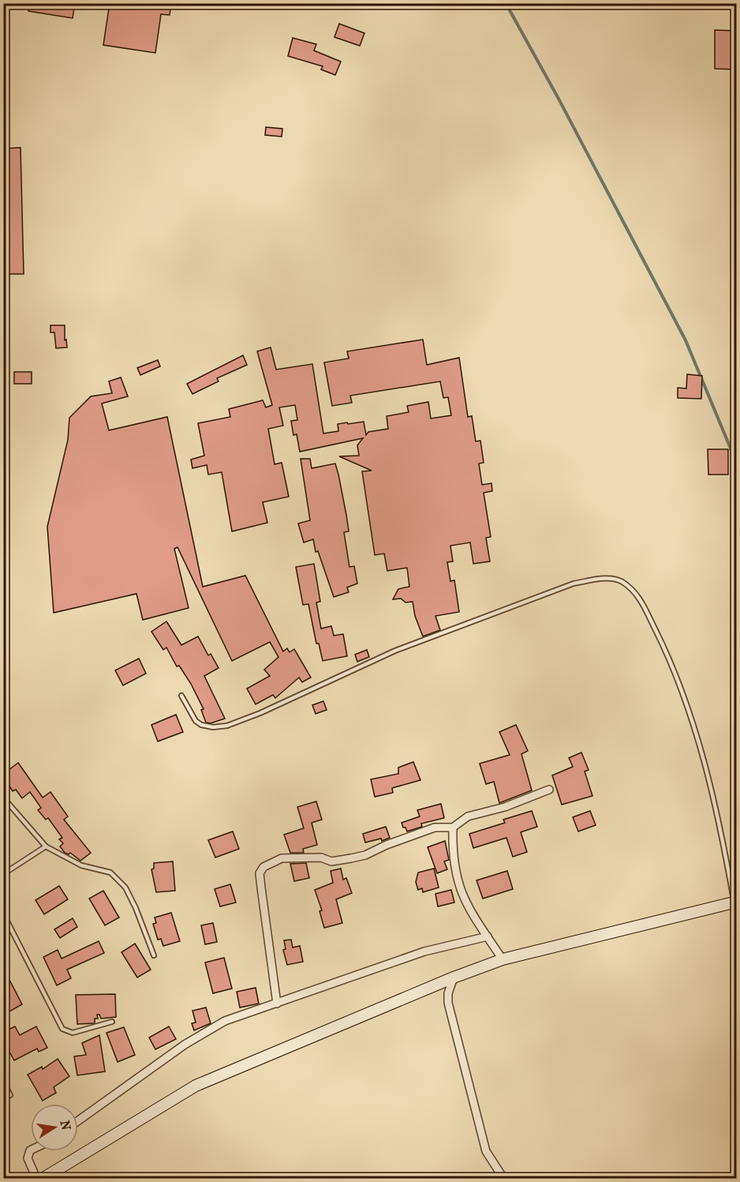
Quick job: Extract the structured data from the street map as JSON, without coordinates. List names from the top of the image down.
{
  "north": "right"
}
